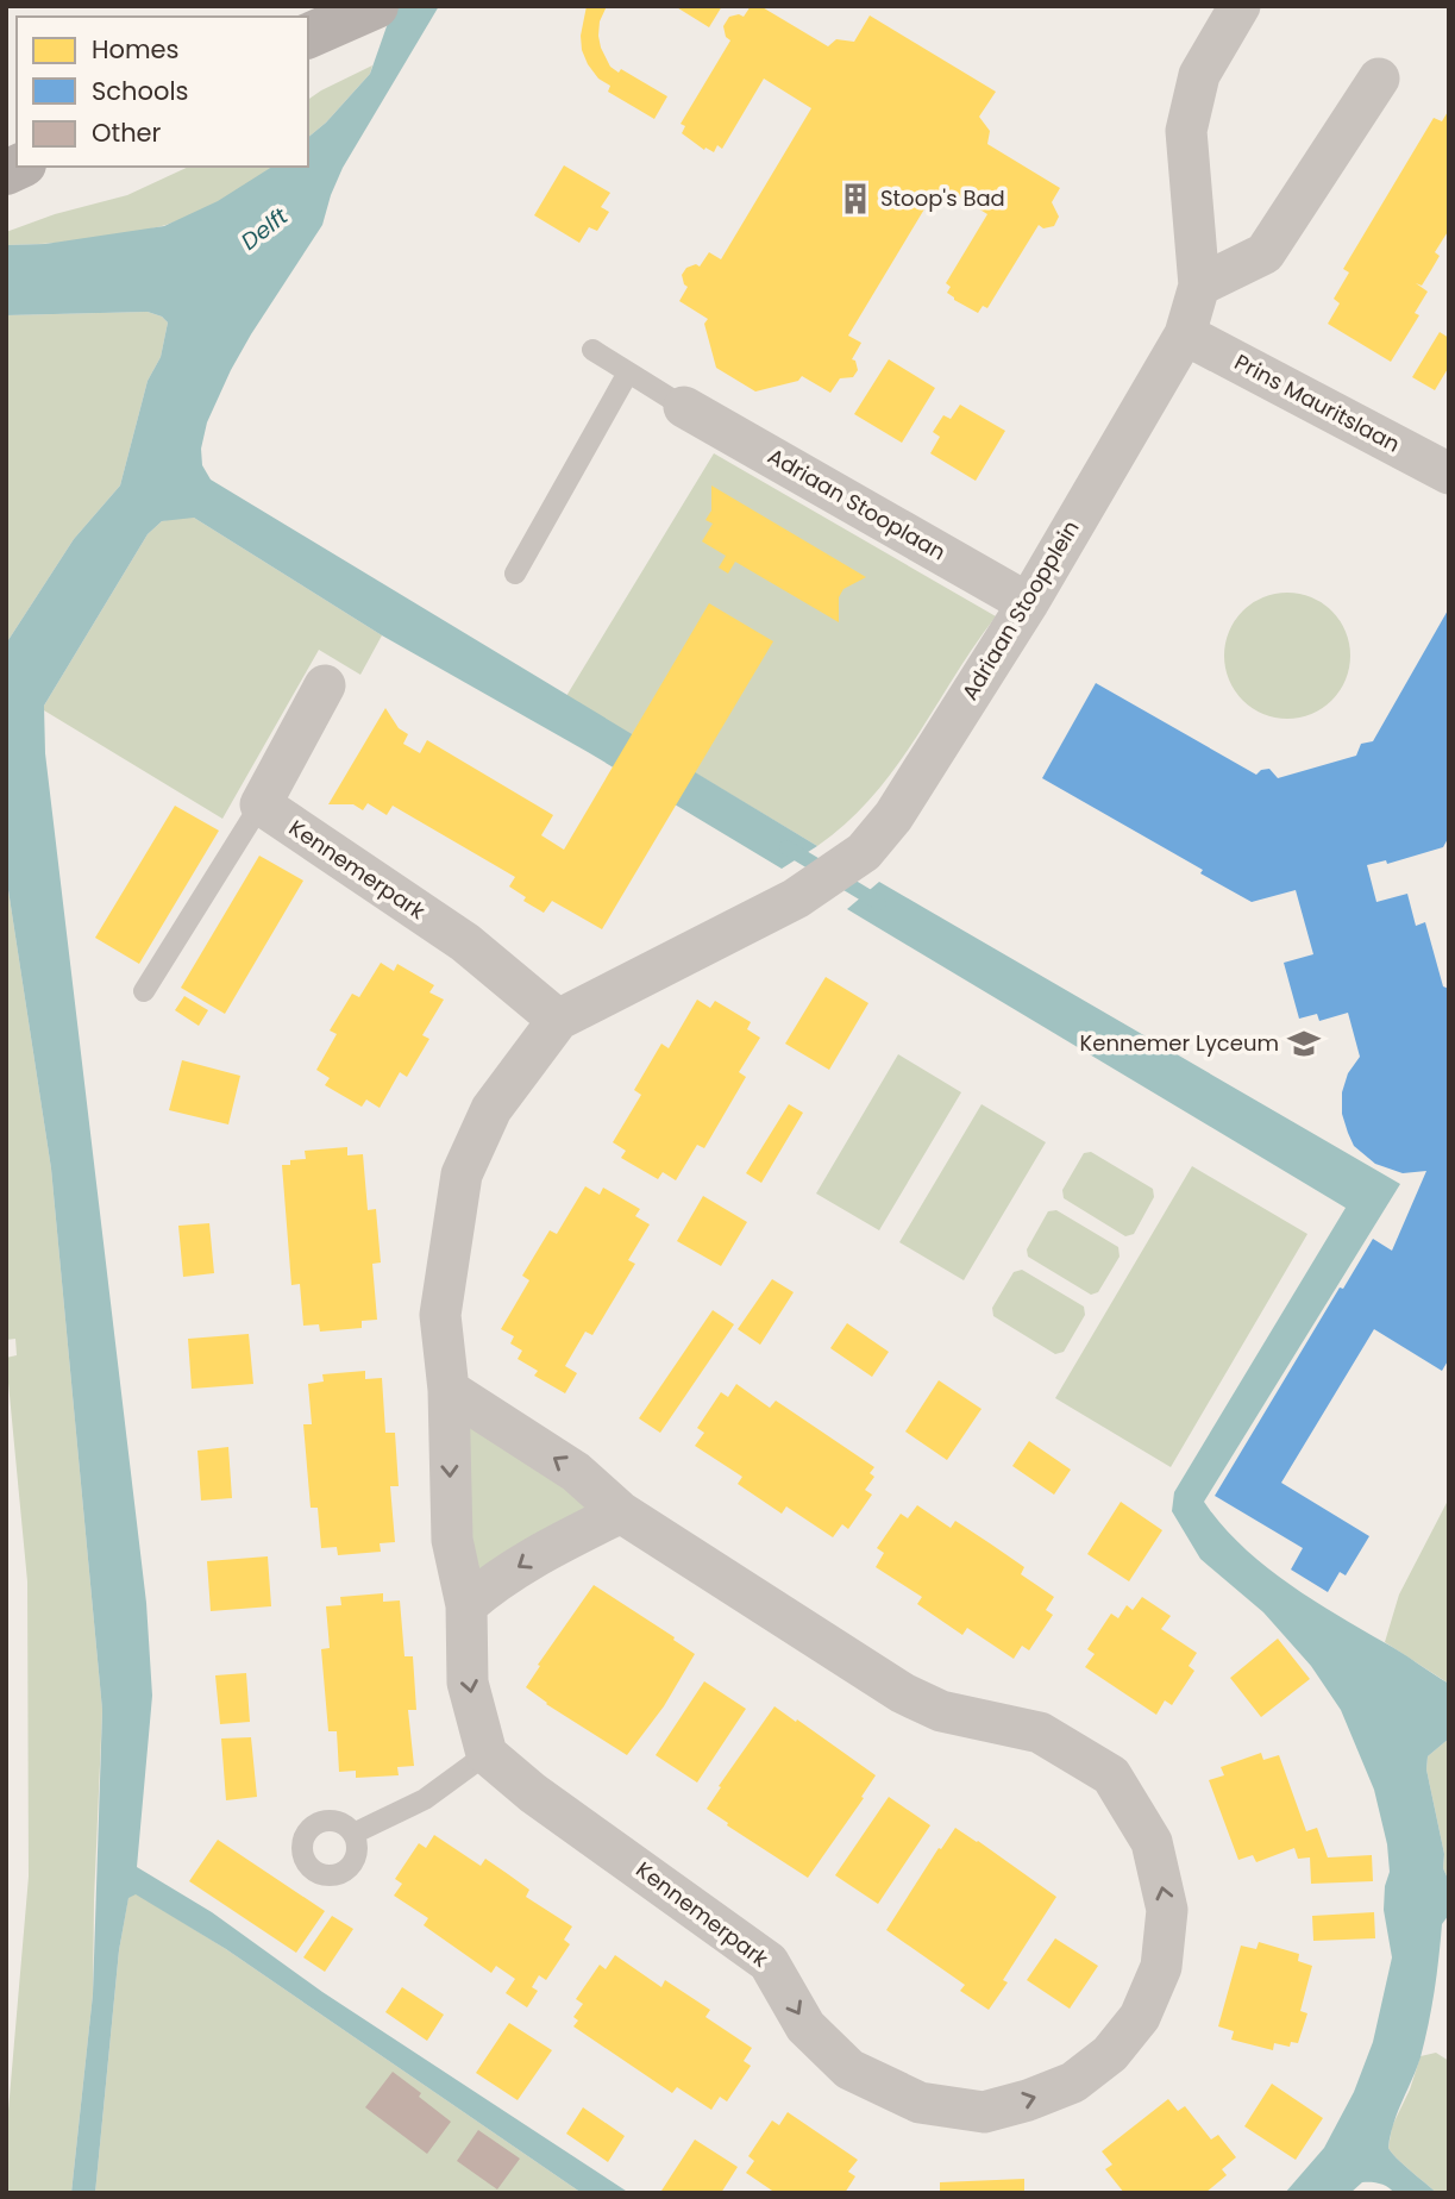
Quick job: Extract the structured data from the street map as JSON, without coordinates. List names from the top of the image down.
{
  "streets": {
    "street": [
      "Prins Mauritslaan",
      "Adriaan Stooplaan",
      "Adriaan Stoopplein",
      "Kennemerpark"
    ]
  },
  "crossings": [
    ["Prins Mauritslaan", "Adriaan Stoopplein"],
    ["Adriaan Stooplaan", "Adriaan Stoopplein"],
    ["Adriaan Stoopplein", "Kennemerpark"]
  ],
  "water": ["Delft"],
  "places": {
    "building": ["Stoop's Bad"],
    "school or university": ["Kennemer Lyceum"]
  },
  "legend": ["Homes", "Schools", "Other"]
}
